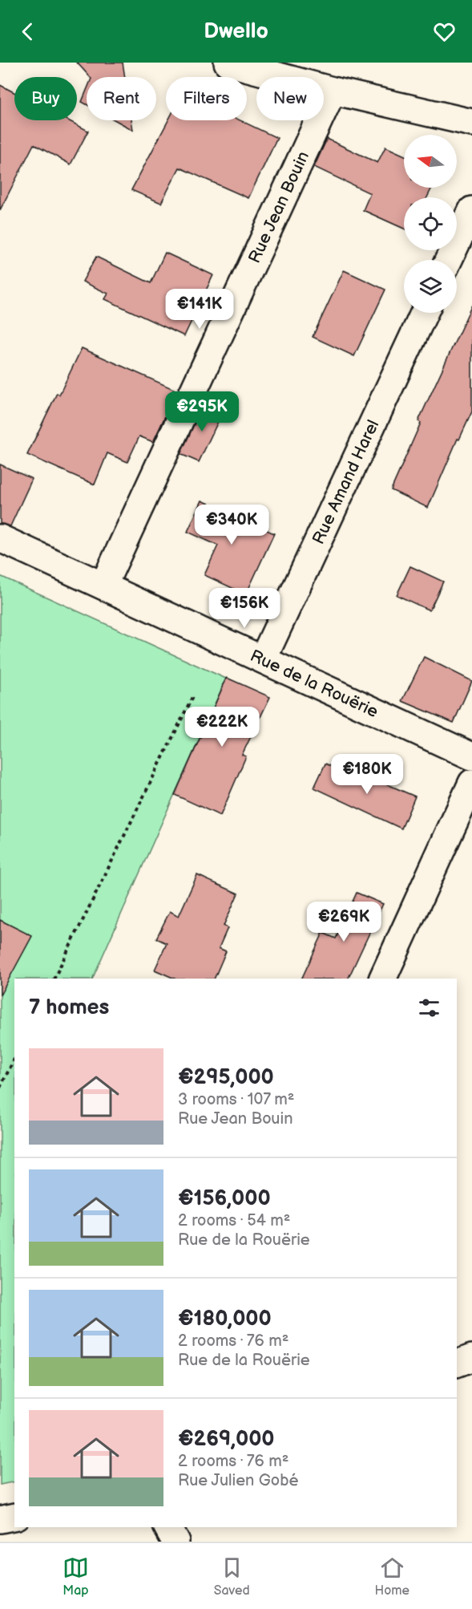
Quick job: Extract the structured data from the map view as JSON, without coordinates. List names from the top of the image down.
{
  "streets": {
    "street": ["Rue Jean Bouin", "Rue Amand Harel", "Rue de la Rouërie"]
  },
  "crossings": [
    ["Rue Jean Bouin", "Rue de la Rouërie"],
    ["Rue Amand Harel", "Rue de la Rouërie"]
  ],
  "north": "left",
  "page": {
    "header": "Dwello",
    "chip": [
      "Buy",
      "Rent",
      "Filters",
      "New"
    ],
    "price": [
      "€141K",
      "€295K",
      "€340K",
      "€156K",
      "€222K",
      "€180K",
      "€269K"
    ],
    "heading": "7 homes",
    "list": [
      {
        "name": "€295,000",
        "note": "3 rooms · 107 m² · Rue Jean Bouin"
      },
      {
        "name": "€156,000",
        "note": "2 rooms · 54 m² · Rue de la Rouërie"
      },
      {
        "name": "€180,000",
        "note": "2 rooms · 76 m² · Rue de la Rouërie"
      },
      {
        "name": "€269,000",
        "note": "2 rooms · 76 m² · Rue Julien Gobé"
      }
    ],
    "tabs": ["Map", "Saved", "Home"]
  }
}
